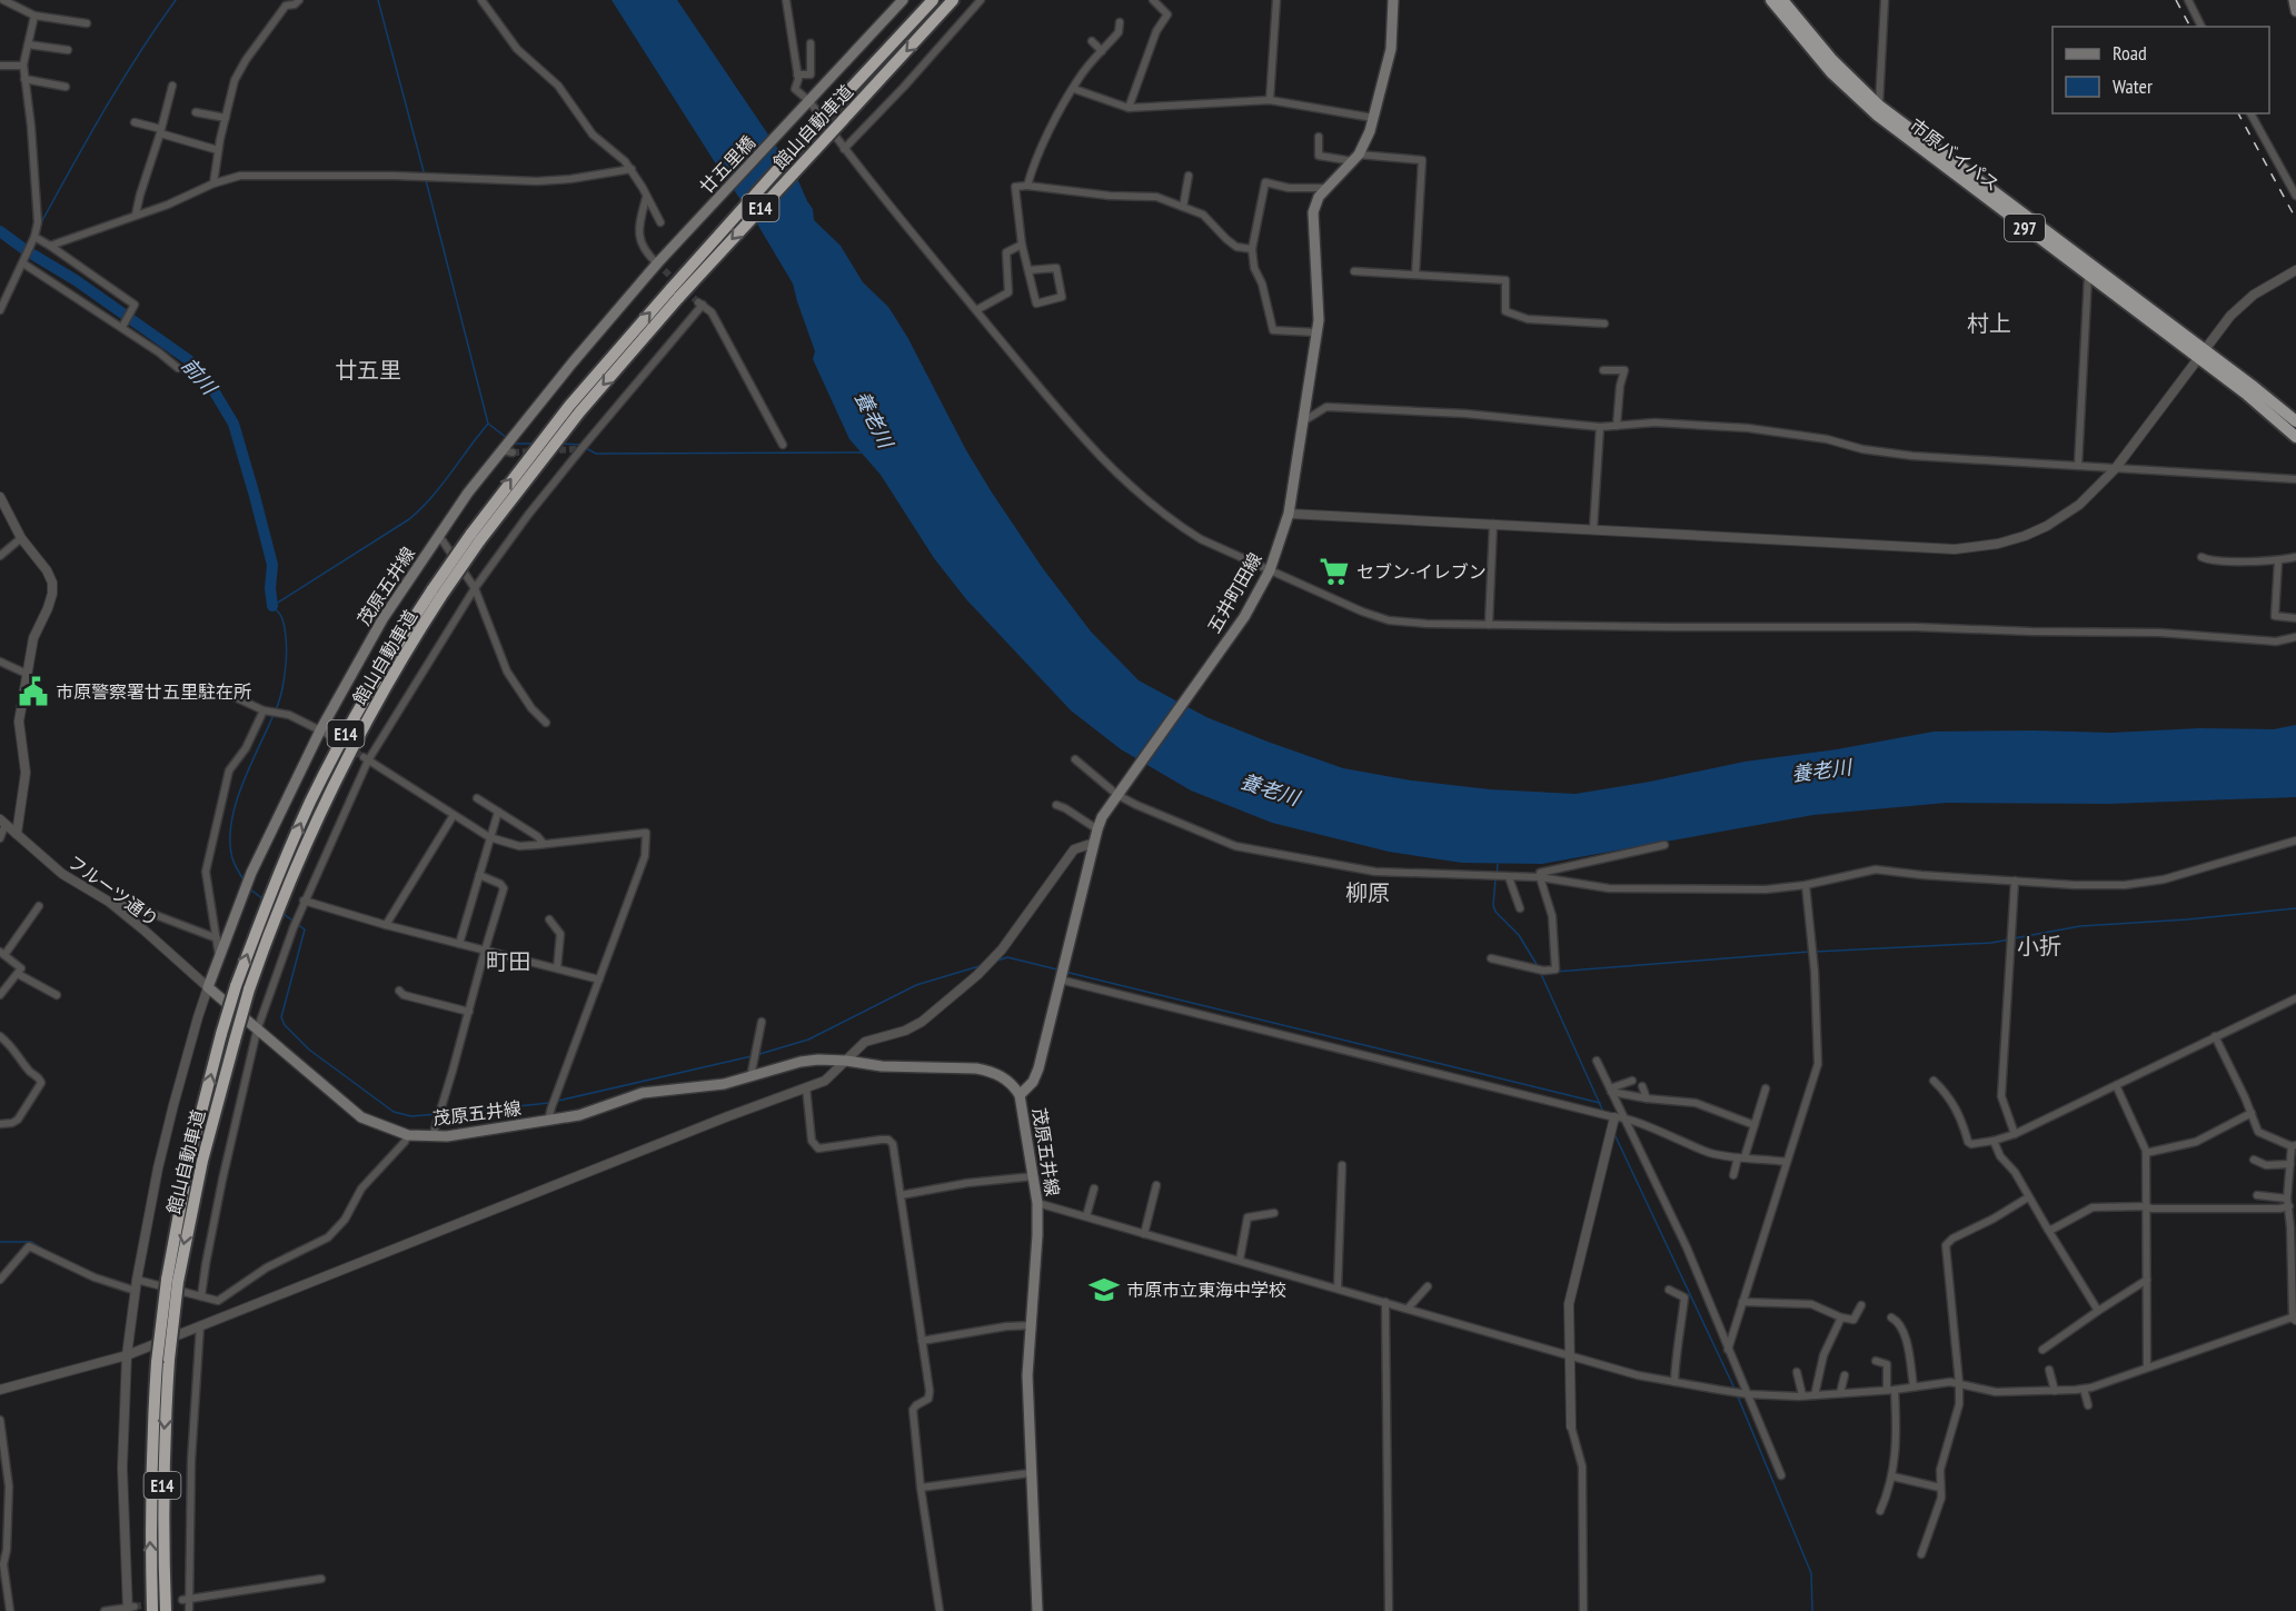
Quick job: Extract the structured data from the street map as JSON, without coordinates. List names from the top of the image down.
{
  "streets": {
    "highway": [
      "館山自動車道",
      "市原バイパス",
      "E14",
      "297"
    ],
    "main road": ["廿五里橋", "茂原五井線", "五井町田線"],
    "street": ["フルーツ通り"]
  },
  "crossings": [
    ["廿五里橋", "茂原五井線"],
    ["茂原五井線", "五井町田線"],
    ["茂原五井線", "フルーツ通り"]
  ],
  "districts": [
    "村上",
    "廿五里",
    "柳原",
    "小折",
    "町田"
  ],
  "water": ["前川", "養老川"],
  "places": {
    "supermarket": ["セブン-イレブン"],
    "public building": ["市原警察署廿五里駐在所"],
    "school or university": ["市原市立東海中学校"]
  },
  "legend": ["Road", "Water"]
}
